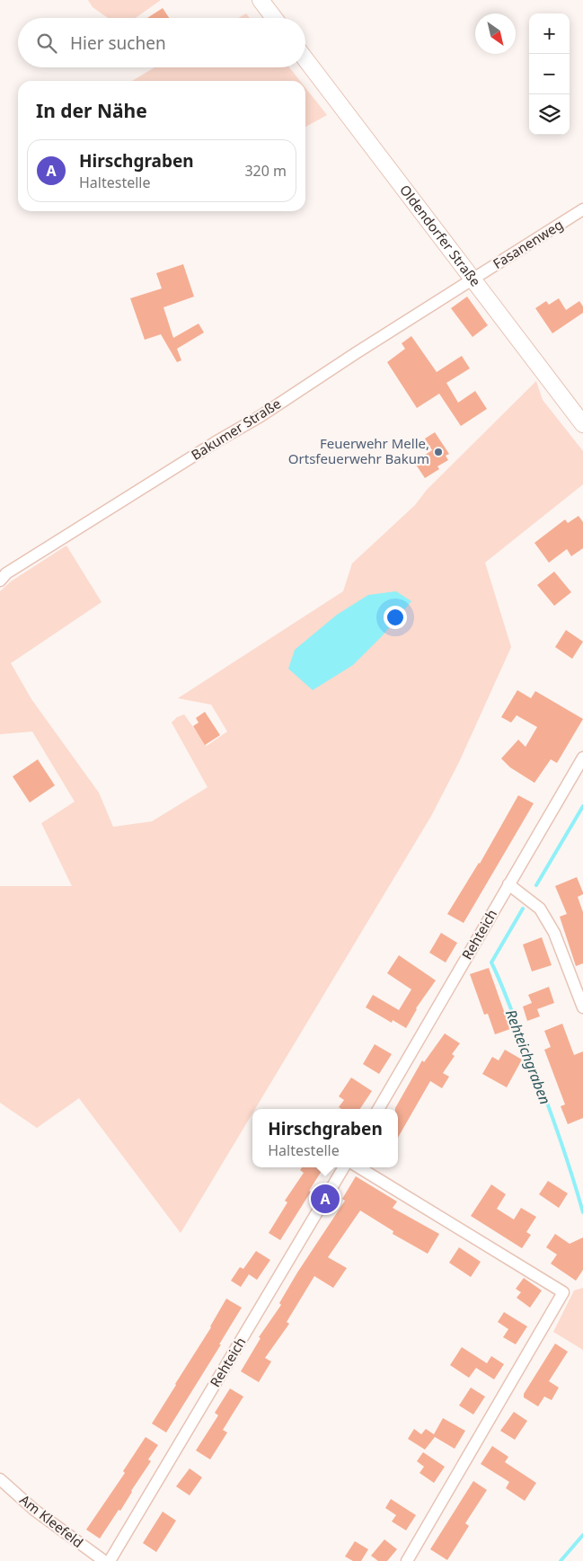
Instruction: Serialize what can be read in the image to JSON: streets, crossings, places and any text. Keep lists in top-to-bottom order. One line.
{"streets":{"main road":["Oldendorfer Straße"],"street":["Fasanenweg","Bakumer Straße","Rehteich","Am Kleefeld"]},"crossings":[["Oldendorfer Straße","Fasanenweg"],["Oldendorfer Straße","Bakumer Straße"],["Fasanenweg","Bakumer Straße"]],"water":["Rehteichgraben"],"places":["Feuerwehr Melle, Ortsfeuerwehr Bakum"],"north":"bottom right","page":{"map_buttons":["+","−"],"search":"Hier suchen","heading":"In der Nähe","list":[{"mark":"A","name":"Hirschgraben","note":"Haltestelle","value":"320 m"}],"popup":["Hirschgraben","Haltestelle"],"pins":"A"}}
